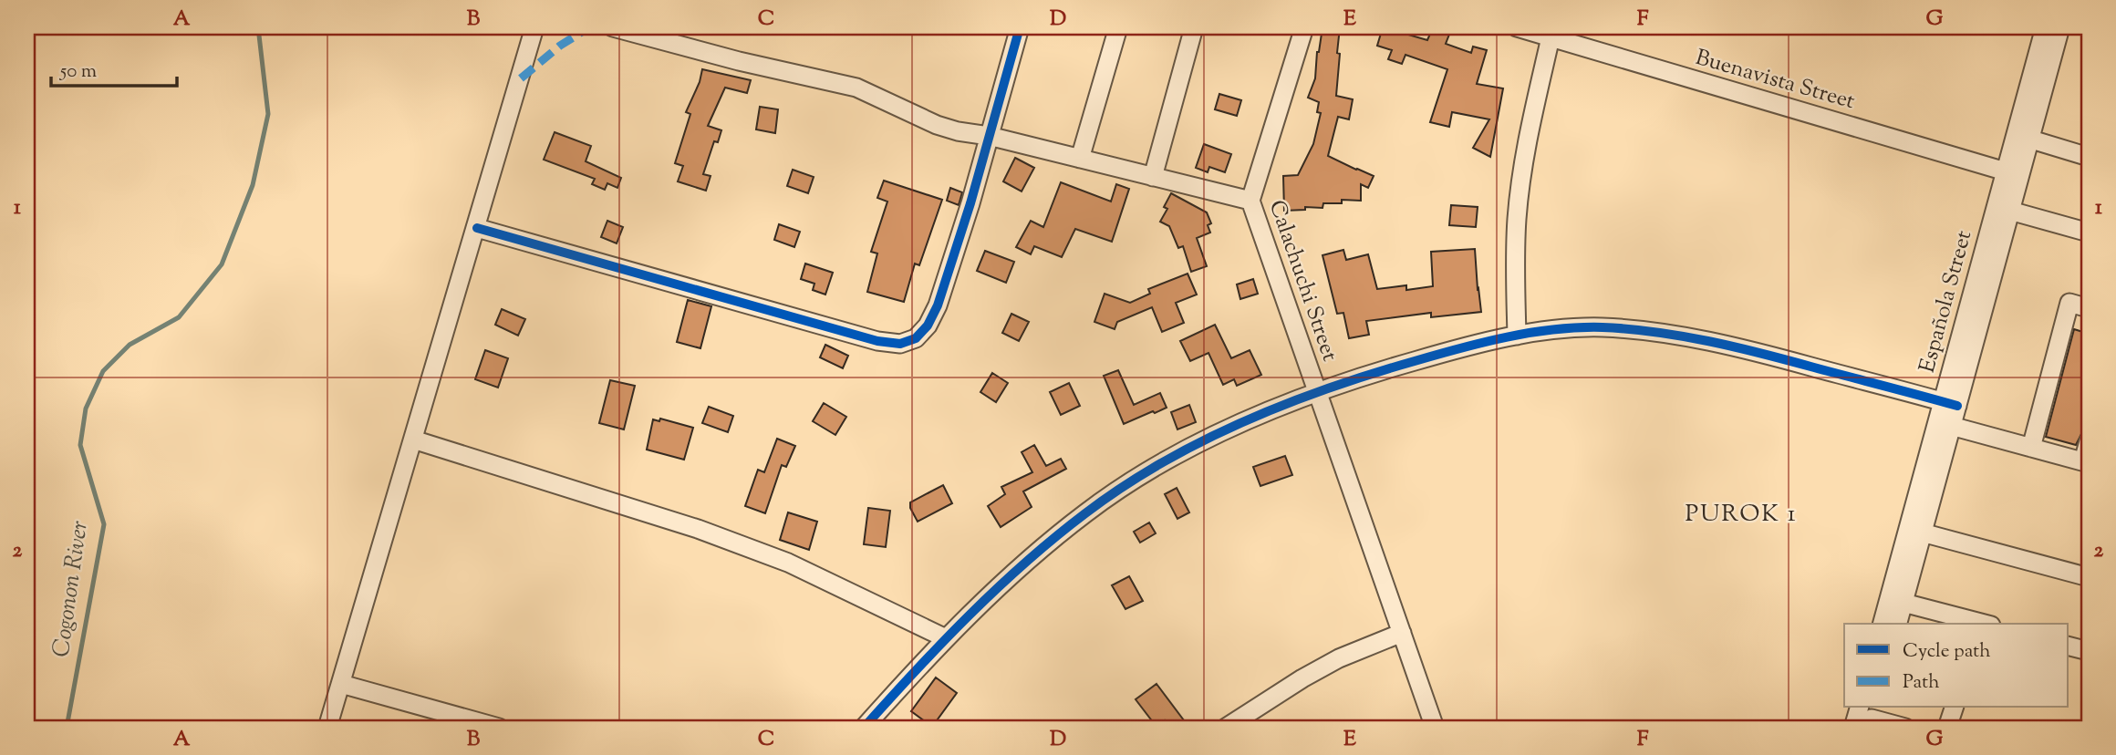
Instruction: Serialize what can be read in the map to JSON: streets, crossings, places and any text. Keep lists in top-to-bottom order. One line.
{"streets":{"street":["Buenavista Street","Calachuchi Street","Española Street"]},"crossings":[["Buenavista Street","Española Street"]],"districts":["PUROK 1"],"water":["Cogonon River"],"legend":["Cycle path","Path"],"scale_bar":"50 m","grid":{"columns":["A","B","C","D","E","F","G"],"rows":["1","2"]}}
